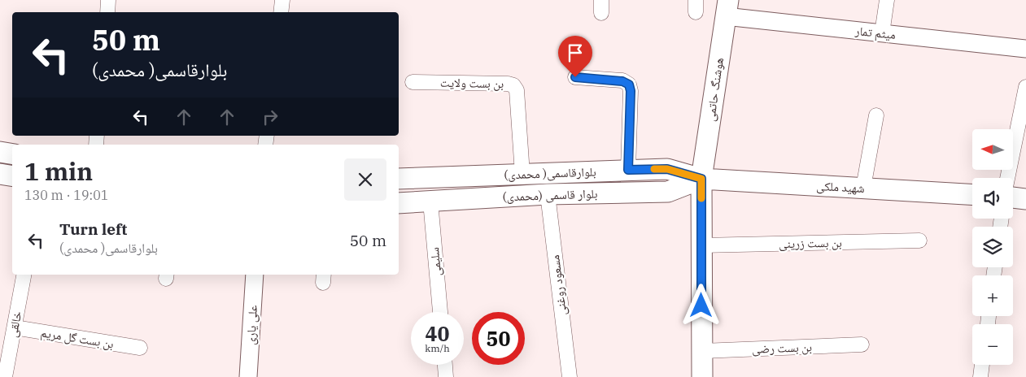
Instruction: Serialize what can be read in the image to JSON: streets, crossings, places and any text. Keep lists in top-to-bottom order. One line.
{"streets":{"main road":["هوشنگ حاتمی","بلوارقاسمی( محمدی)","شهید ملکی","بلوار قاسمی (محمدی)"],"street":["میثم تمار","بن بست ولایت","بن بست زرینی","سلیمی","مسعود روغنی","خالقی","علی یاری","بن بست گل مریم","بن بست رضی"]},"crossings":[["میثم تمار","هوشنگ حاتمی"],["بن بست ولایت","بلوارقاسمی( محمدی)"],["هوشنگ حاتمی","بلوارقاسمی( محمدی)"],["هوشنگ حاتمی","شهید ملکی"],["هوشنگ حاتمی","بلوار قاسمی (محمدی)"],["هوشنگ حاتمی","بن بست زرینی"],["هوشنگ حاتمی","بن بست رضی"],["بلوارقاسمی( محمدی)","شهید ملکی"],["بلوارقاسمی( محمدی)","بلوار قاسمی (محمدی)"],["شهید ملکی","بلوار قاسمی (محمدی)"],["بلوار قاسمی (محمدی)","سلیمی"],["بلوار قاسمی (محمدی)","مسعود روغنی"],["خالقی","بن بست گل مریم"]],"north":"left","page":{"turn":["50 m","بلوارقاسمی( محمدی)"],"map_buttons":["+","−"],"heading":["1 min","130 m · 19:01"],"list":[{"name":"Turn left","note":"بلوارقاسمی( محمدی)","value":"50 m"}],"speed":"40 km/h","limit":"50"}}
